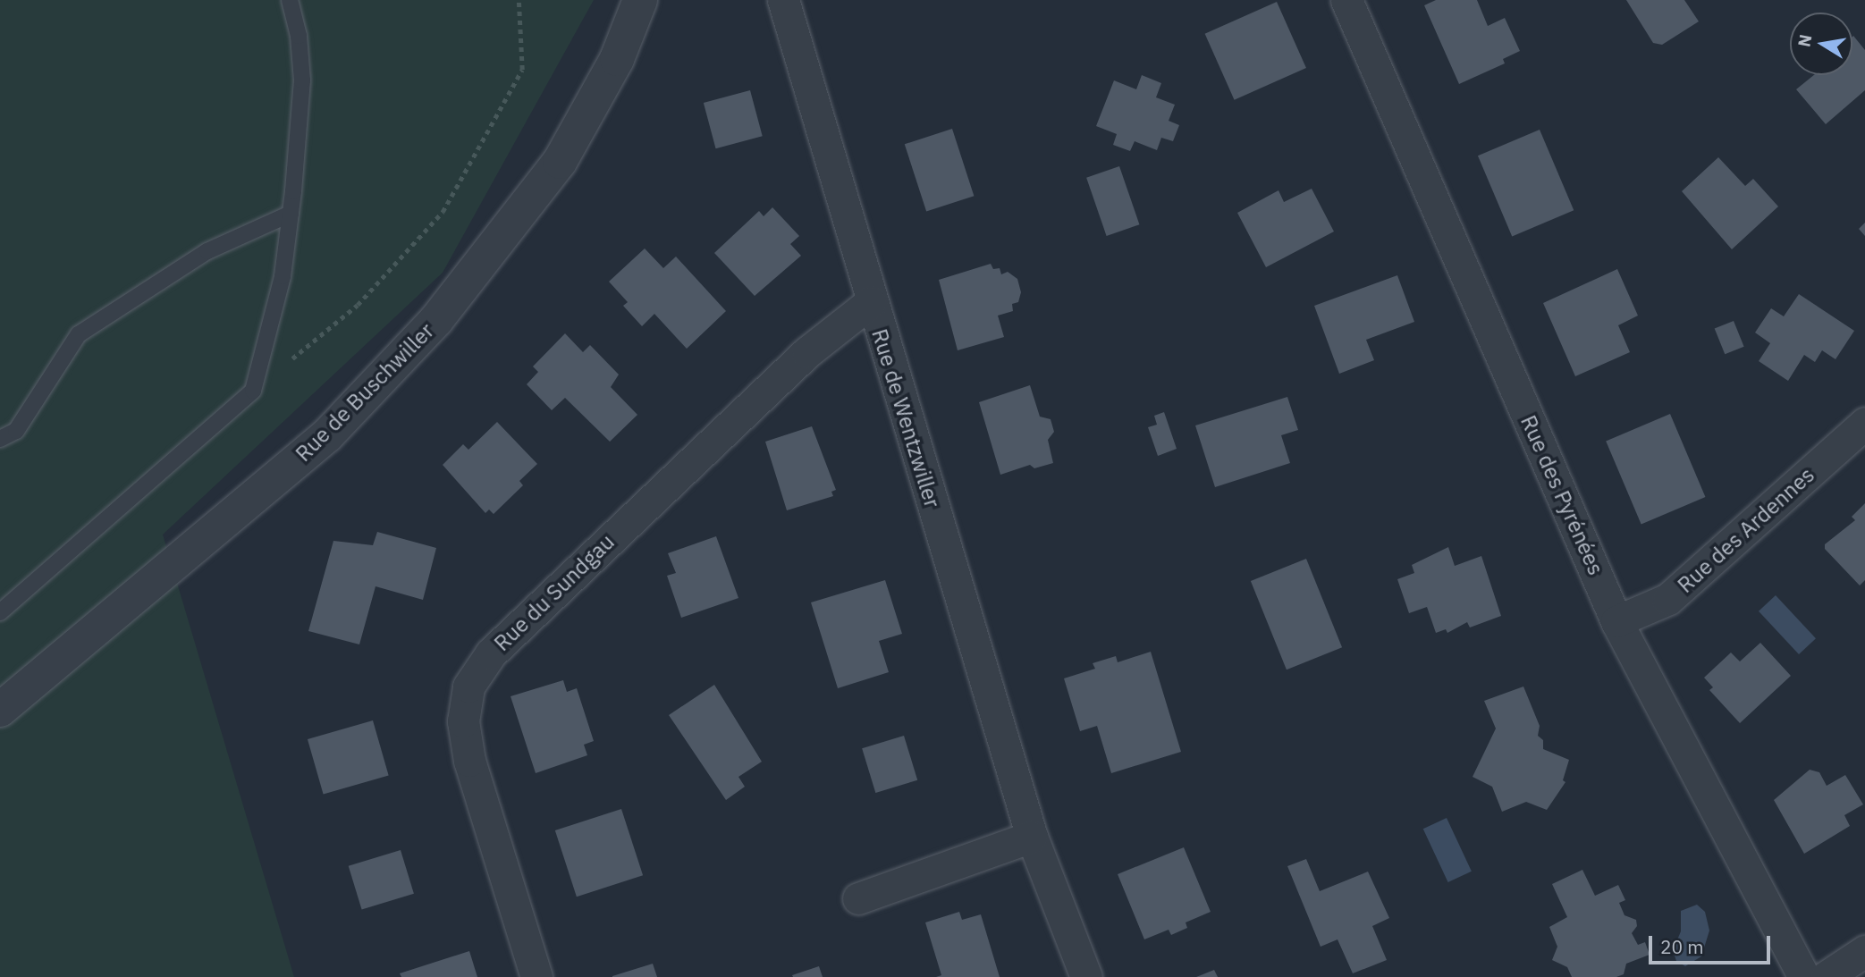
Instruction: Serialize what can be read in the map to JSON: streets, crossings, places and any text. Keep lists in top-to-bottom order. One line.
{"streets":{"street":["Rue de Buschwiller","Rue de Wentzwiller","Rue des Pyrénées","Rue des Ardennes","Rue du Sundgau"]},"crossings":[["Rue de Wentzwiller","Rue du Sundgau"],["Rue des Pyrénées","Rue des Ardennes"]],"scale_bar":"20 m","north":"left"}
